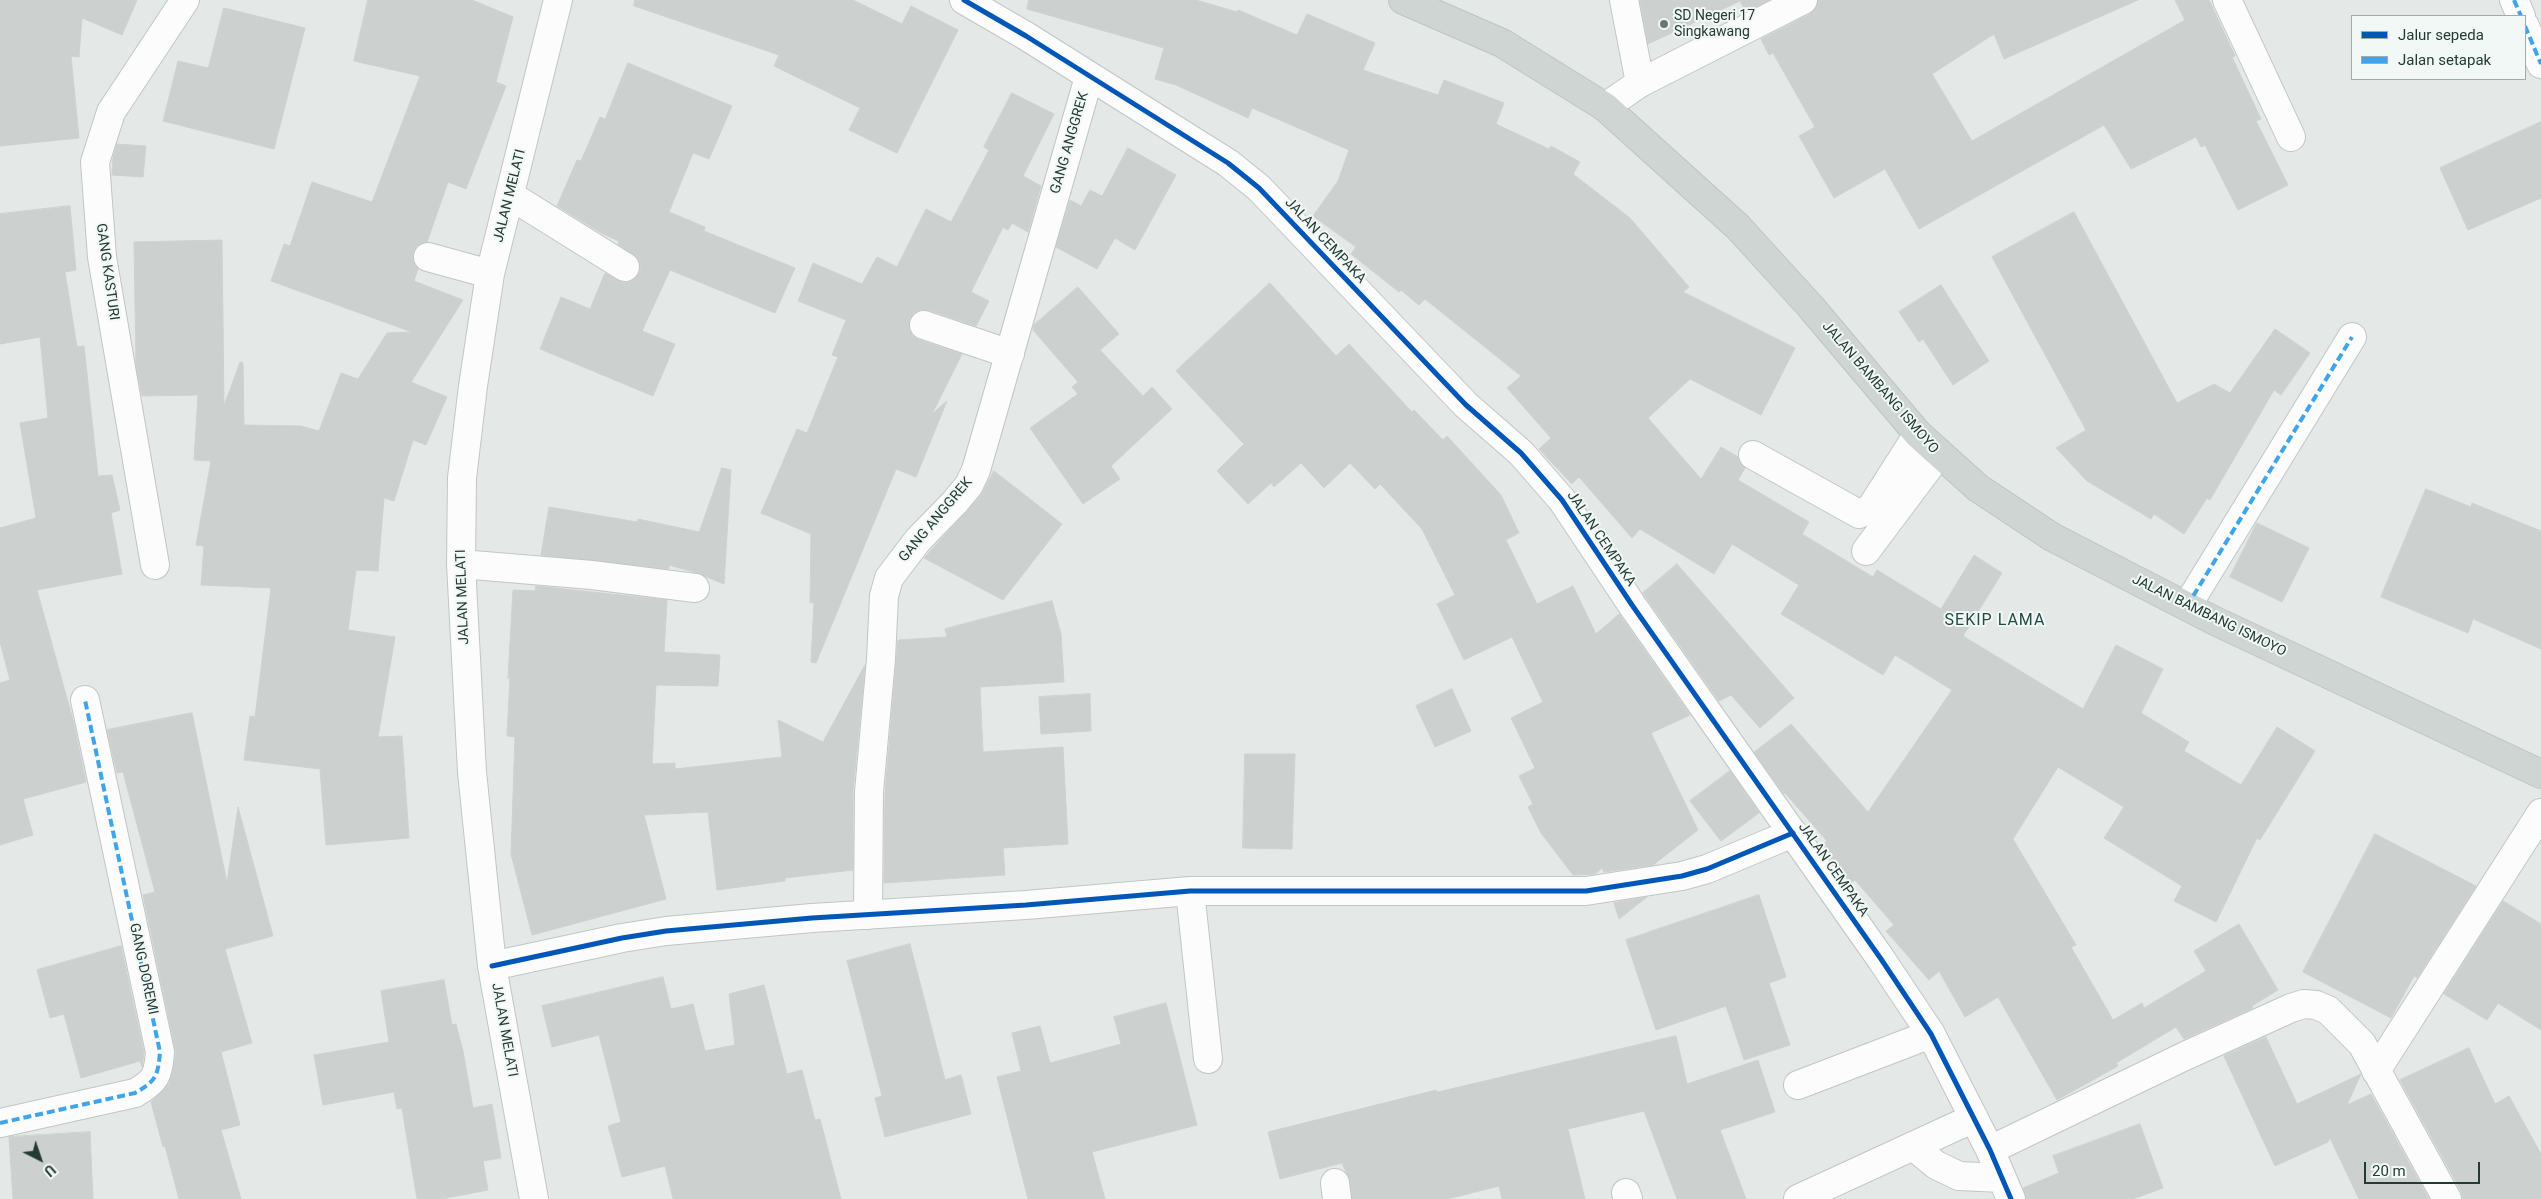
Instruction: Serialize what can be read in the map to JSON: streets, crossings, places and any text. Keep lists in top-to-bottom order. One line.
{"streets":{"main road":["JALAN BAMBANG ISMOYO"],"street":["GANG ANGGREK","JALAN MELATI","JALAN CEMPAKA","GANG KASTURI","GANG DOREMI"]},"crossings":[["GANG ANGGREK","JALAN CEMPAKA"]],"districts":["SEKIP LAMA"],"places":["SD Negeri 17 Singkawang"],"legend":["Jalur sepeda","Jalan setapak"],"scale_bar":"20 m","north":"bottom right"}
